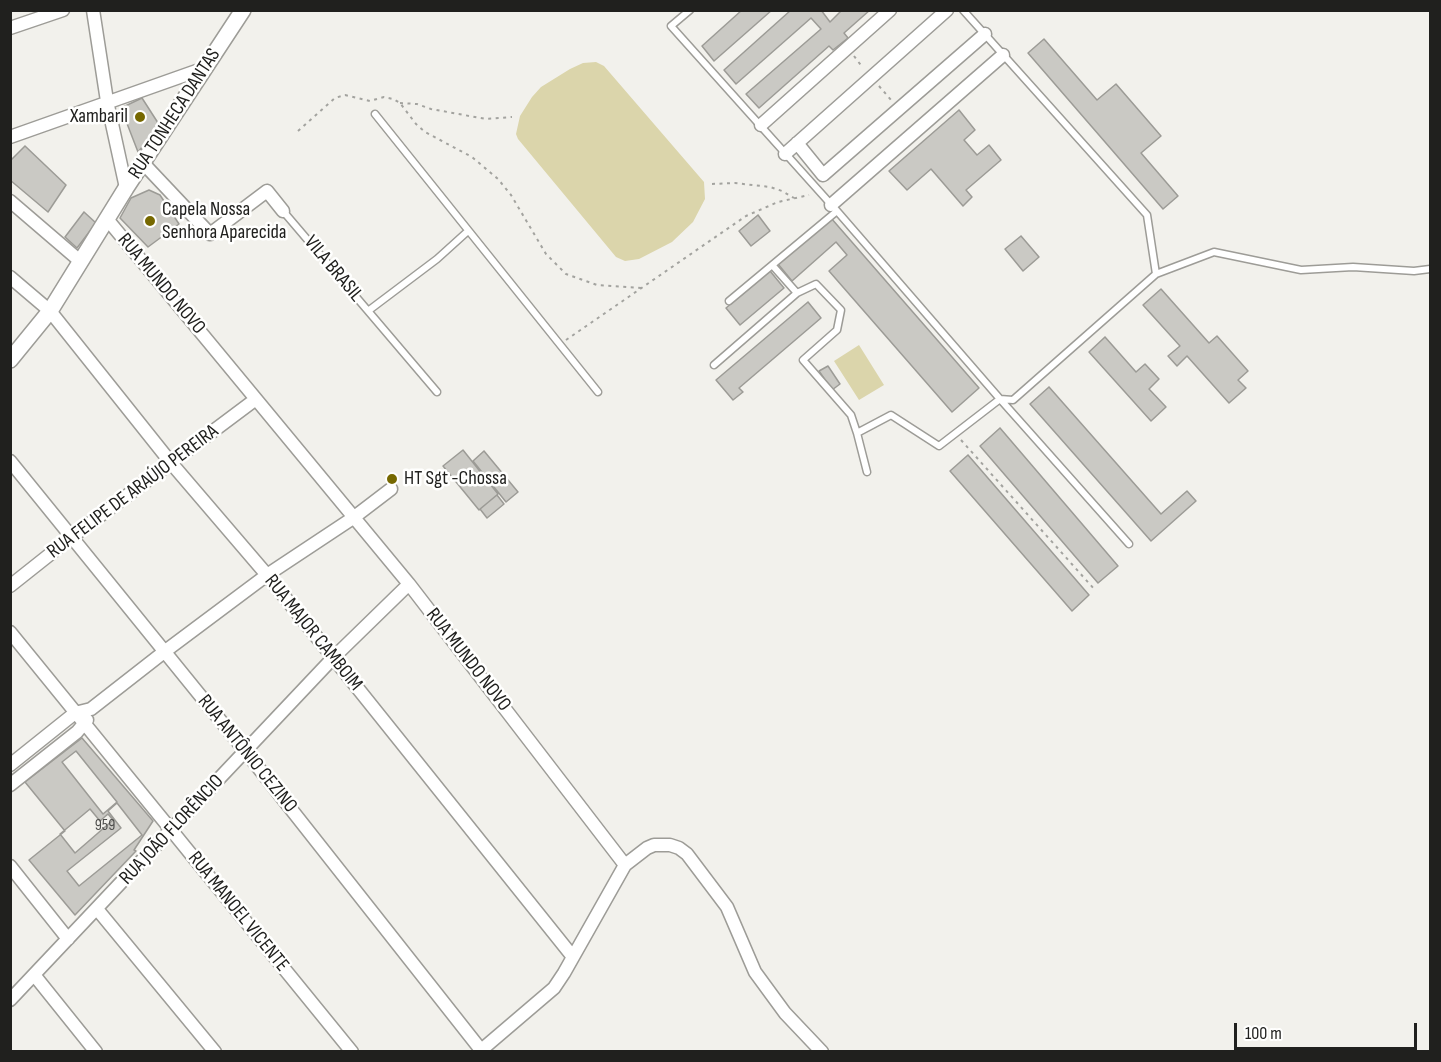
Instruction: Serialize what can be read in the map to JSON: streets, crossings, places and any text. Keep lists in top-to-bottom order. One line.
{"streets":{"street":["RUA TONHECA DANTAS","VILA BRASIL","RUA MUNDO NOVO","RUA FELIPE DE ARAÚJO PEREIRA","RUA MAJOR CAMBOIM","RUA ANTÔNIO CEZINO","RUA JOÃO FLORÊNCIO","RUA MANOEL VICENTE"]},"crossings":[["RUA TONHECA DANTAS","VILA BRASIL"],["RUA TONHECA DANTAS","RUA MUNDO NOVO"],["RUA TONHECA DANTAS","RUA MAJOR CAMBOIM"],["RUA MUNDO NOVO","RUA FELIPE DE ARAÚJO PEREIRA"],["RUA MUNDO NOVO","RUA JOÃO FLORÊNCIO"],["RUA FELIPE DE ARAÚJO PEREIRA","RUA MAJOR CAMBOIM"],["RUA FELIPE DE ARAÚJO PEREIRA","RUA ANTÔNIO CEZINO"],["RUA MAJOR CAMBOIM","RUA JOÃO FLORÊNCIO"],["RUA ANTÔNIO CEZINO","RUA JOÃO FLORÊNCIO"],["RUA JOÃO FLORÊNCIO","RUA MANOEL VICENTE"]],"places":["Xambaril","Capela Nossa Senhora Aparecida","HT Sgt -Chossa"],"house_numbers":["959"],"scale_bar":"100 m"}
